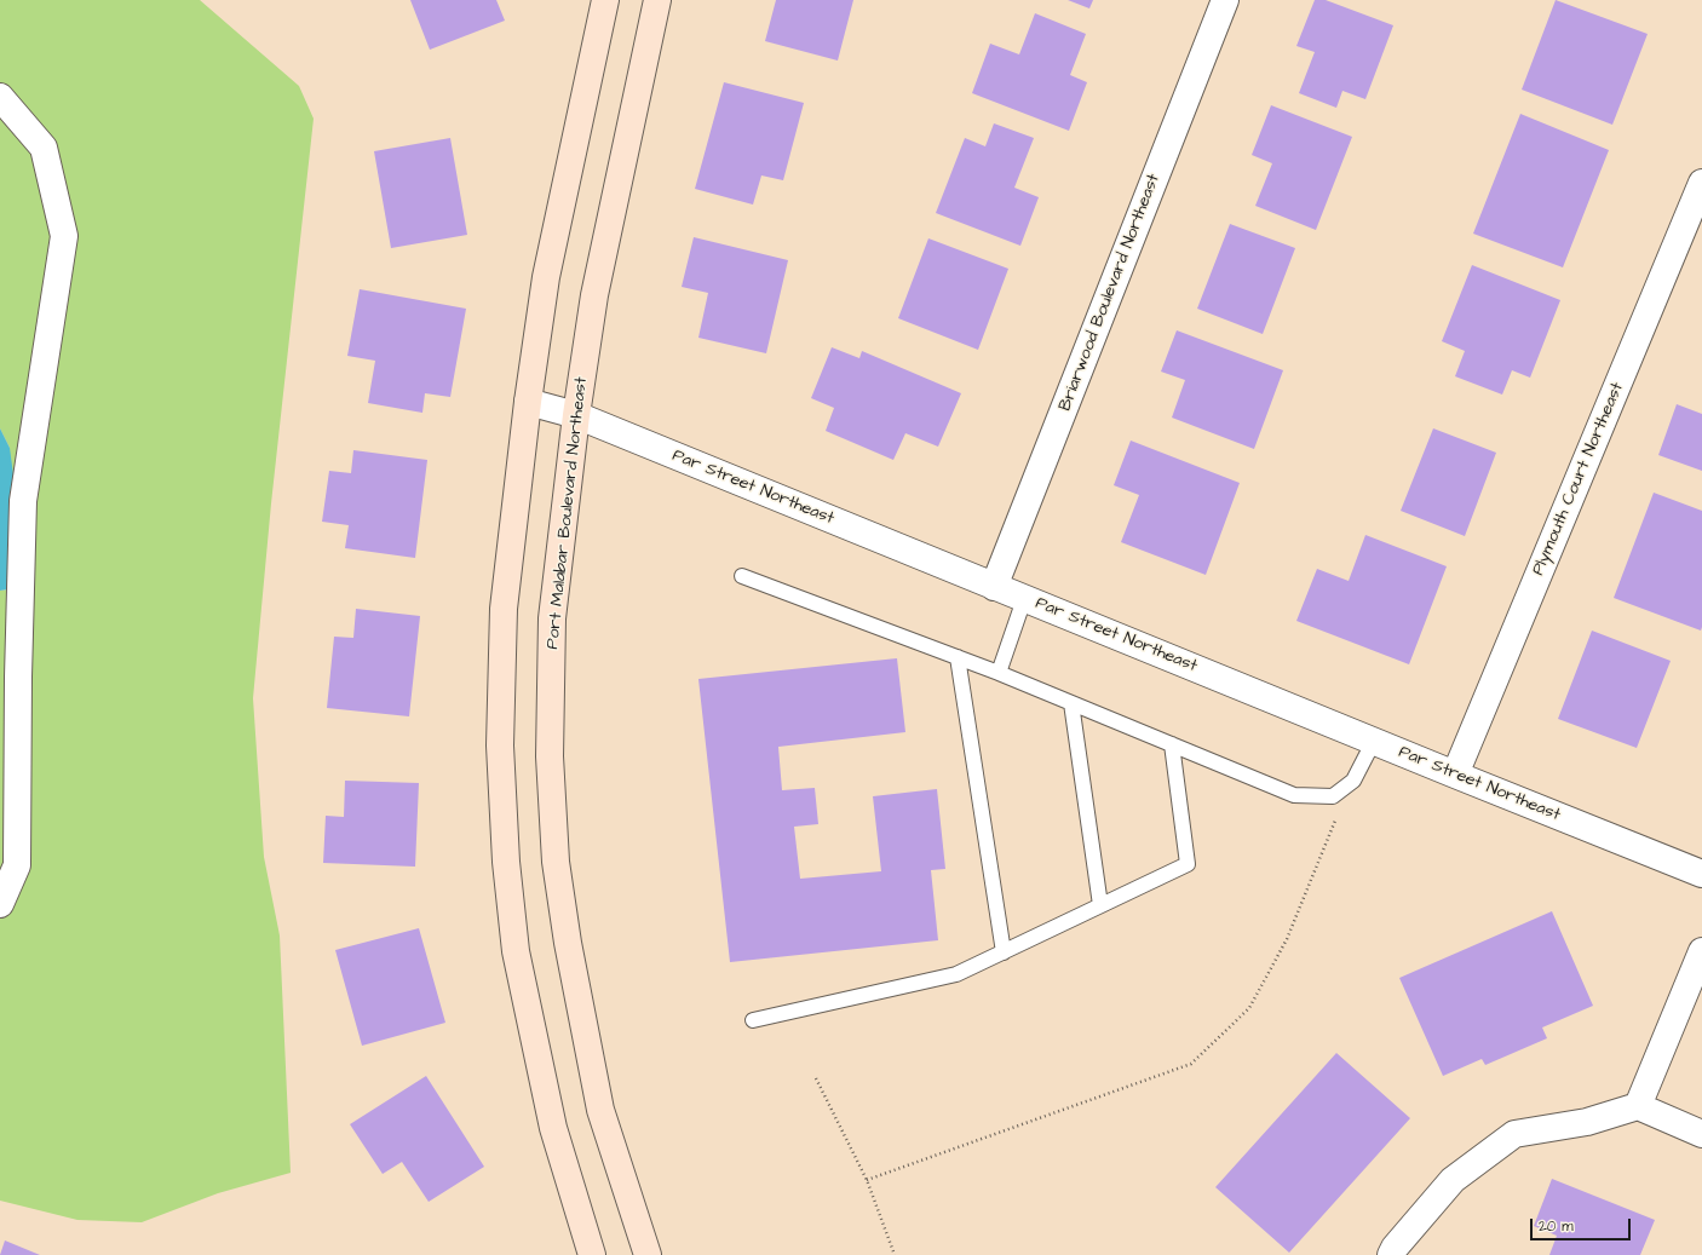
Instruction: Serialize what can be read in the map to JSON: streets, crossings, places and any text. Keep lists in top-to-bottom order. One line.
{"streets":{"street":["Briarwood Boulevard Northeast","Plymouth Court Northeast","Par Street Northeast","Port Malabar Boulevard Northeast"]},"crossings":[["Briarwood Boulevard Northeast","Par Street Northeast"],["Plymouth Court Northeast","Par Street Northeast"],["Par Street Northeast","Port Malabar Boulevard Northeast"]],"scale_bar":"20 m"}
